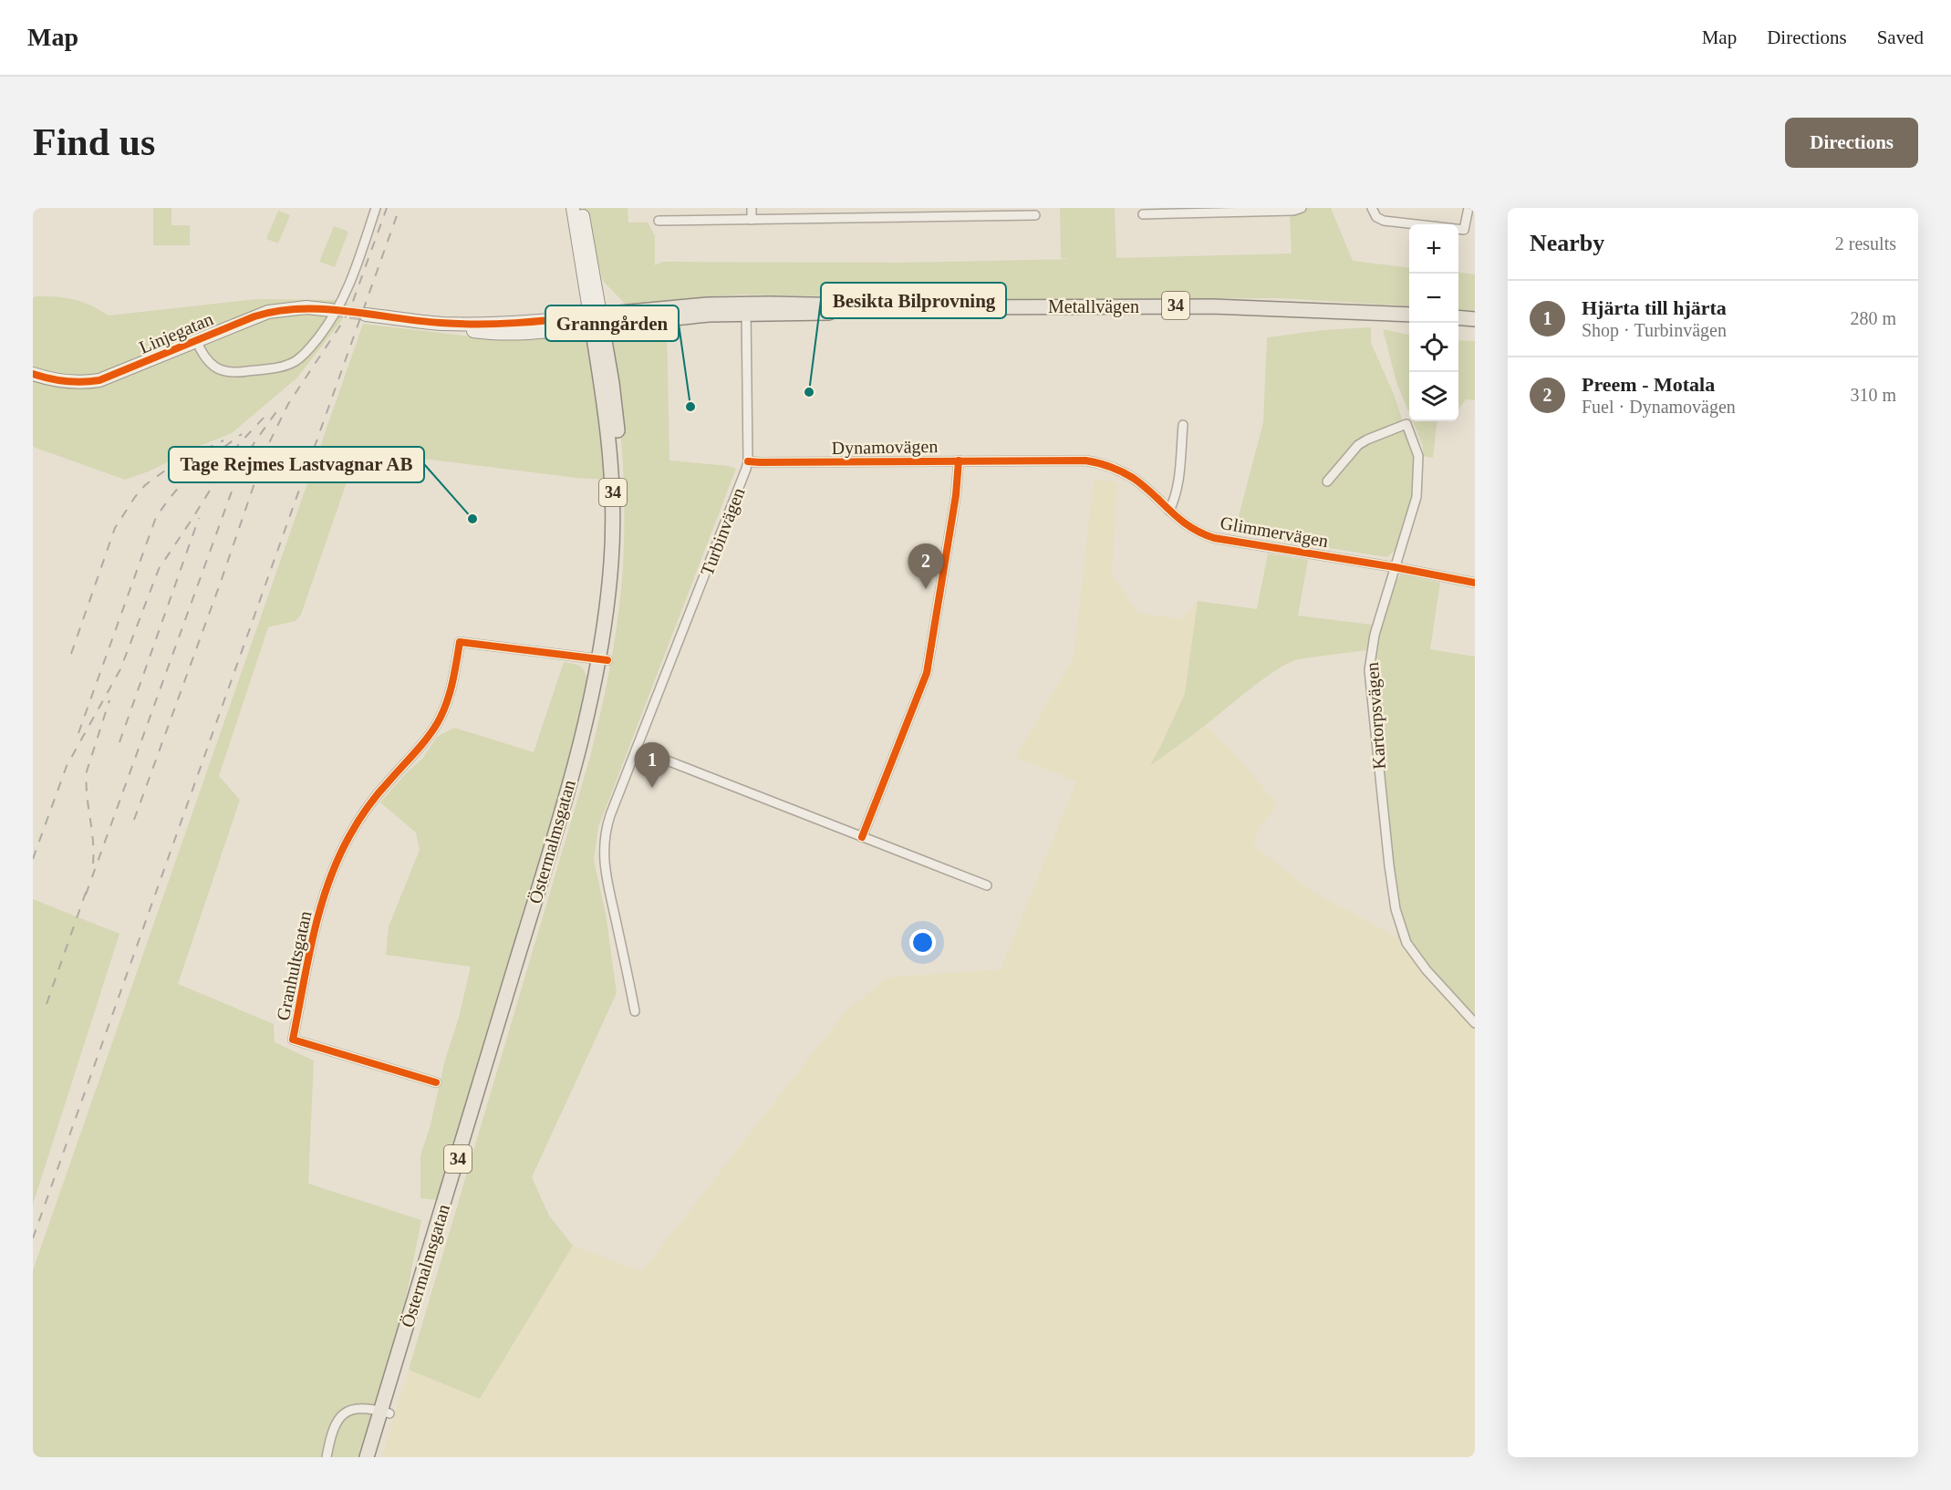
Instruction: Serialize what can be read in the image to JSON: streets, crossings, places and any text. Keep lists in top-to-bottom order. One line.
{"streets":{"main road":["34","Metallvägen","Östermalmsgatan"],"street":["Linjegatan","Dynamovägen","Turbinvägen","Glimmervägen","Kartorpsvägen","Granhultsgatan"]},"crossings":[["Metallvägen","Turbinvägen"],["Metallvägen","Östermalmsgatan"],["Dynamovägen","Turbinvägen"],["Dynamovägen","Glimmervägen"],["Glimmervägen","Kartorpsvägen"],["Östermalmsgatan","Granhultsgatan"]],"places":["Besikta Bilprovning","Granngården","Tage Rejmes Lastvagnar AB"],"page":{"header":"Map","nav":["Map","Directions","Saved"],"buttons":"Directions","title":"Find us","heading":["Nearby","2 results"],"map_buttons":["+","−"],"list":[{"mark":"1","name":"Hjärta till hjärta","note":"Shop · Turbinvägen","value":"280 m"},{"mark":"2","name":"Preem - Motala","note":"Fuel · Dynamovägen","value":"310 m"}],"pins":["2","1"]}}
